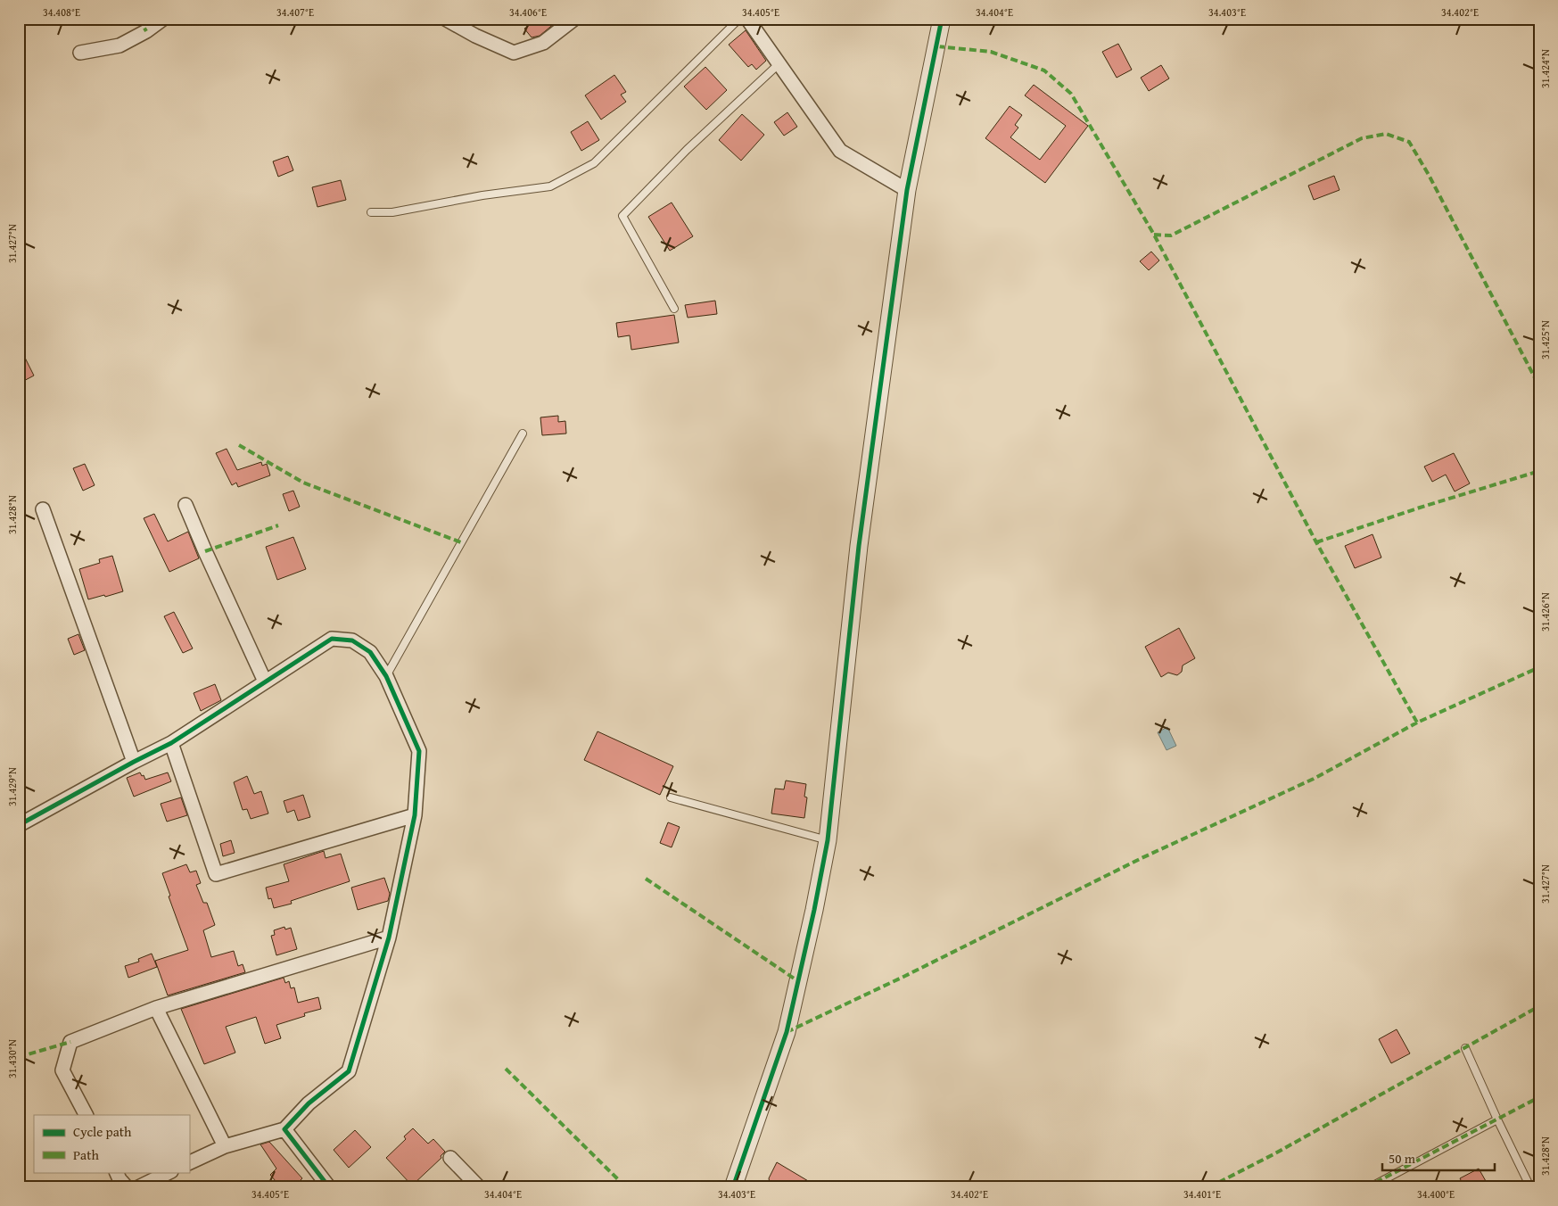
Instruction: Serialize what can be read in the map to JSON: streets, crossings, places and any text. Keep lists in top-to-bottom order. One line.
{"legend":["Cycle path","Path"],"scale_bar":"50 m","coordinates":["34.408°E","34.407°E","34.406°E","34.405°E","34.404°E","34.403°E","34.402°E","31.424°N","31.427°N","31.425°N","31.428°N","31.426°N","31.429°N","31.430°N","34.401°E","34.400°E"]}
